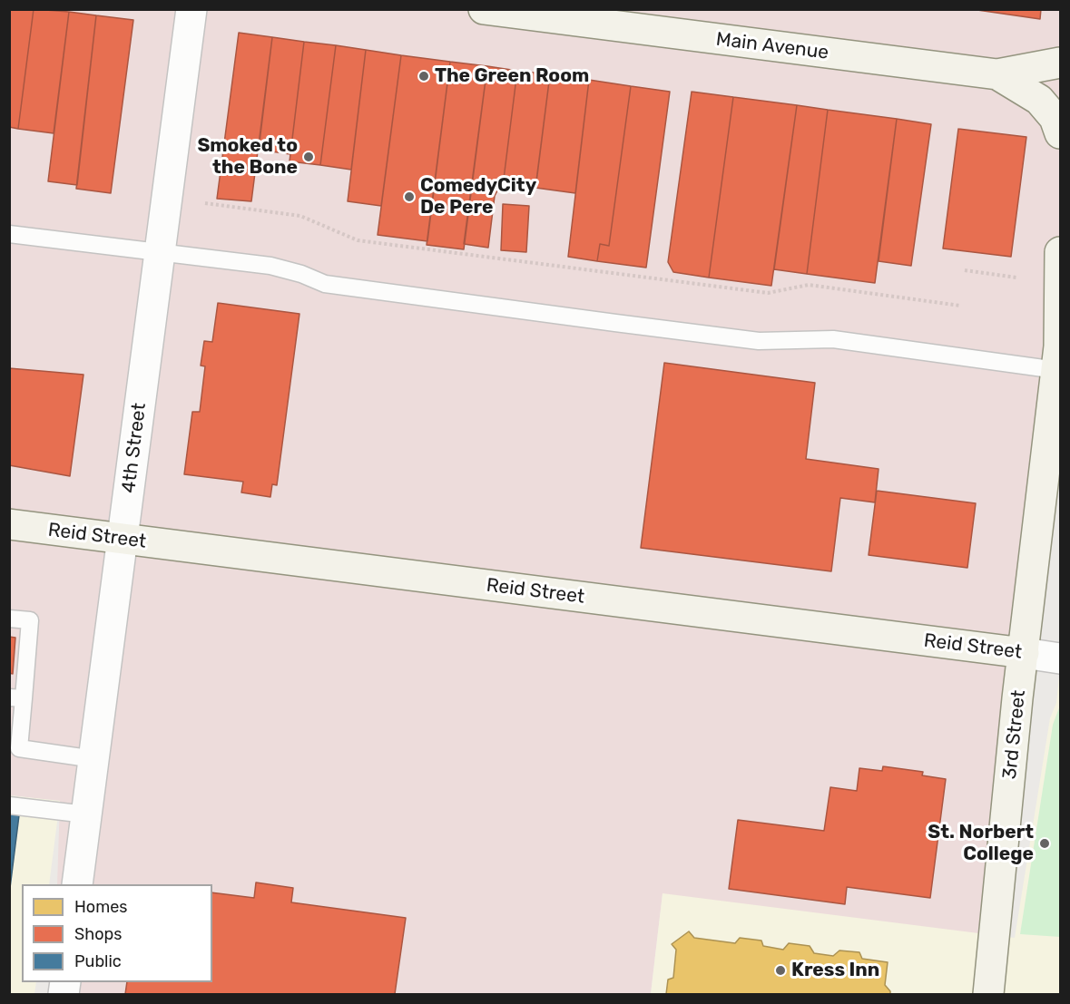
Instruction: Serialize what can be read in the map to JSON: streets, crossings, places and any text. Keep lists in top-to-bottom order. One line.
{"streets":{"main road":["Main Avenue","Reid Street","3rd Street"],"street":["4th Street"]},"crossings":[["4th Street","Reid Street"],["Reid Street","3rd Street"]],"places":["The Green Room","Smoked to the Bone","ComedyCity De Pere","St. Norbert College","Kress Inn"],"legend":["Homes","Shops","Public"]}
